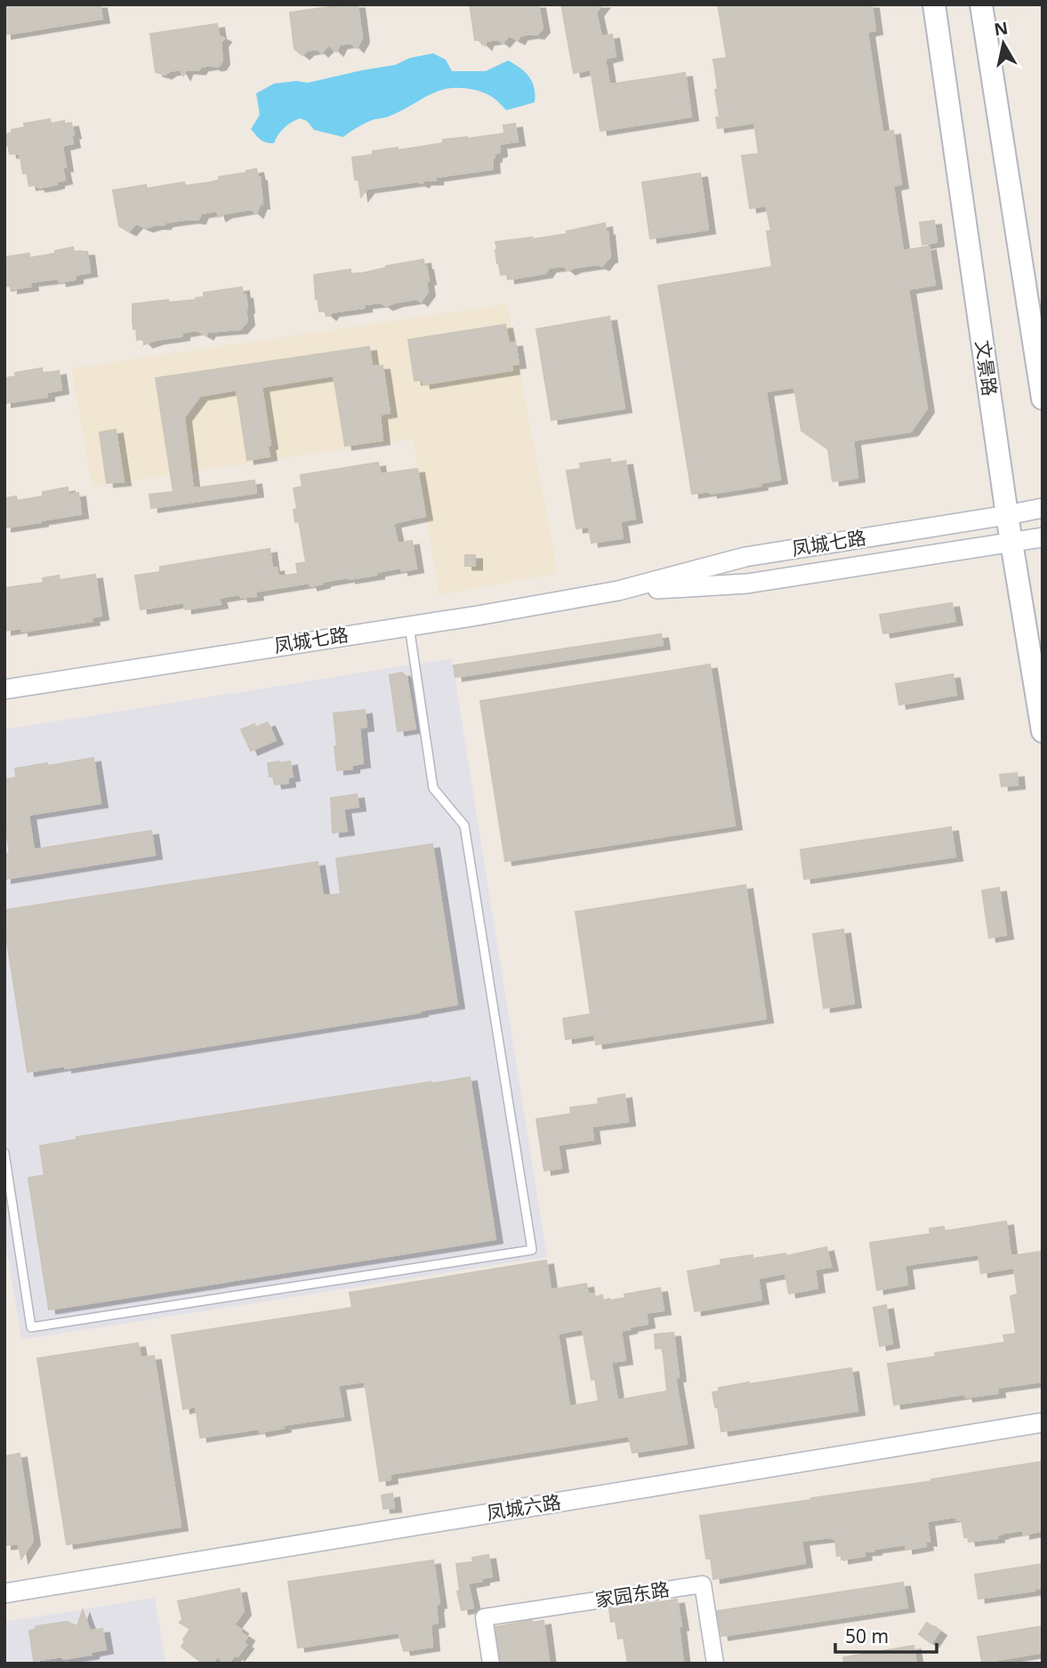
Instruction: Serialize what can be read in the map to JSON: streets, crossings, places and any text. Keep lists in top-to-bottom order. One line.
{"streets":{"main road":["文景路"],"street":["凤城七路","凤城六路","家园东路"]},"crossings":[["文景路","凤城七路"]],"scale_bar":"50 m","north":"top"}
